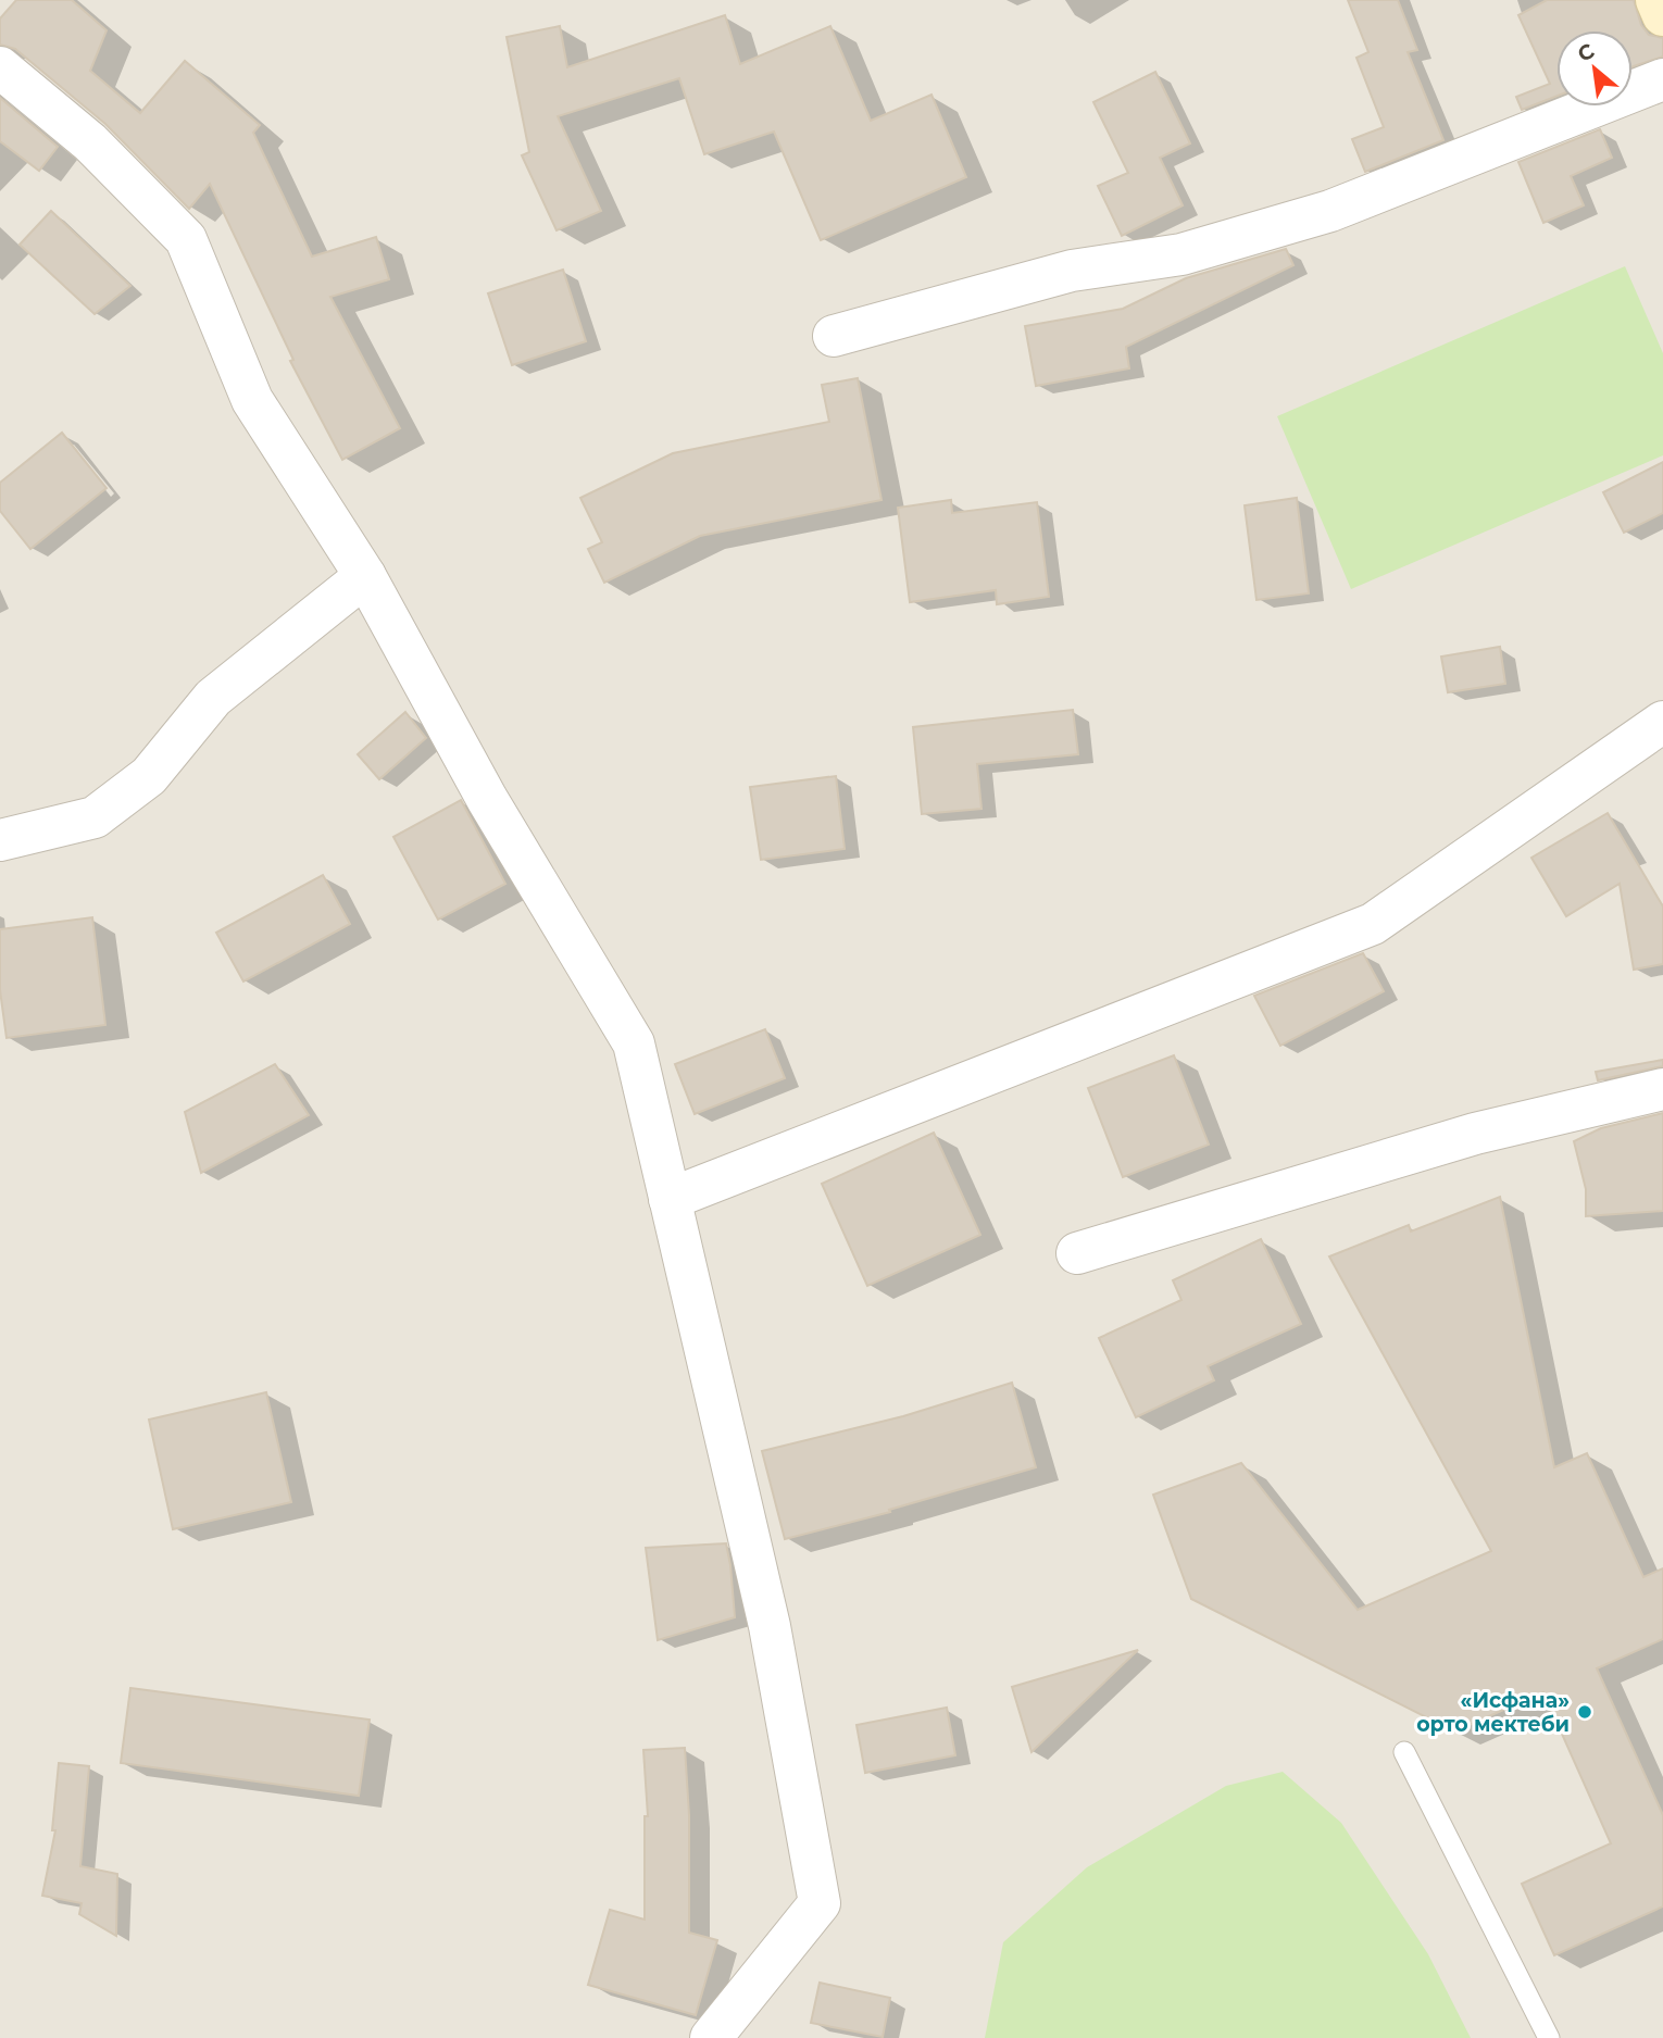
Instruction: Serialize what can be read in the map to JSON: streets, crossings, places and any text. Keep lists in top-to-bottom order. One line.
{"places":["«Исфана» орто мектеби"],"north":"top left"}
